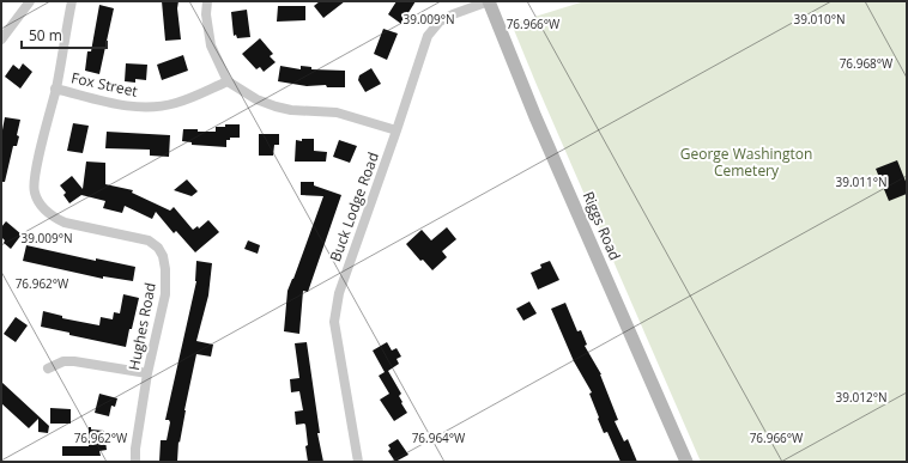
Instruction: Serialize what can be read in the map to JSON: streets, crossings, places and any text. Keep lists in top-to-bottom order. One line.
{"streets":{"main road":["Riggs Road"],"street":["Fox Street","Buck Lodge Road","Hughes Road"]},"crossings":[["Fox Street","Hughes Road"],["Buck Lodge Road","Riggs Road"]],"parks":["George Washington Cemetery"],"scale_bar":"50 m","coordinates":["39.009°N","39.010°N","76.966°W","76.968°W","39.011°N","76.962°W","39.012°N","76.964°W"]}
